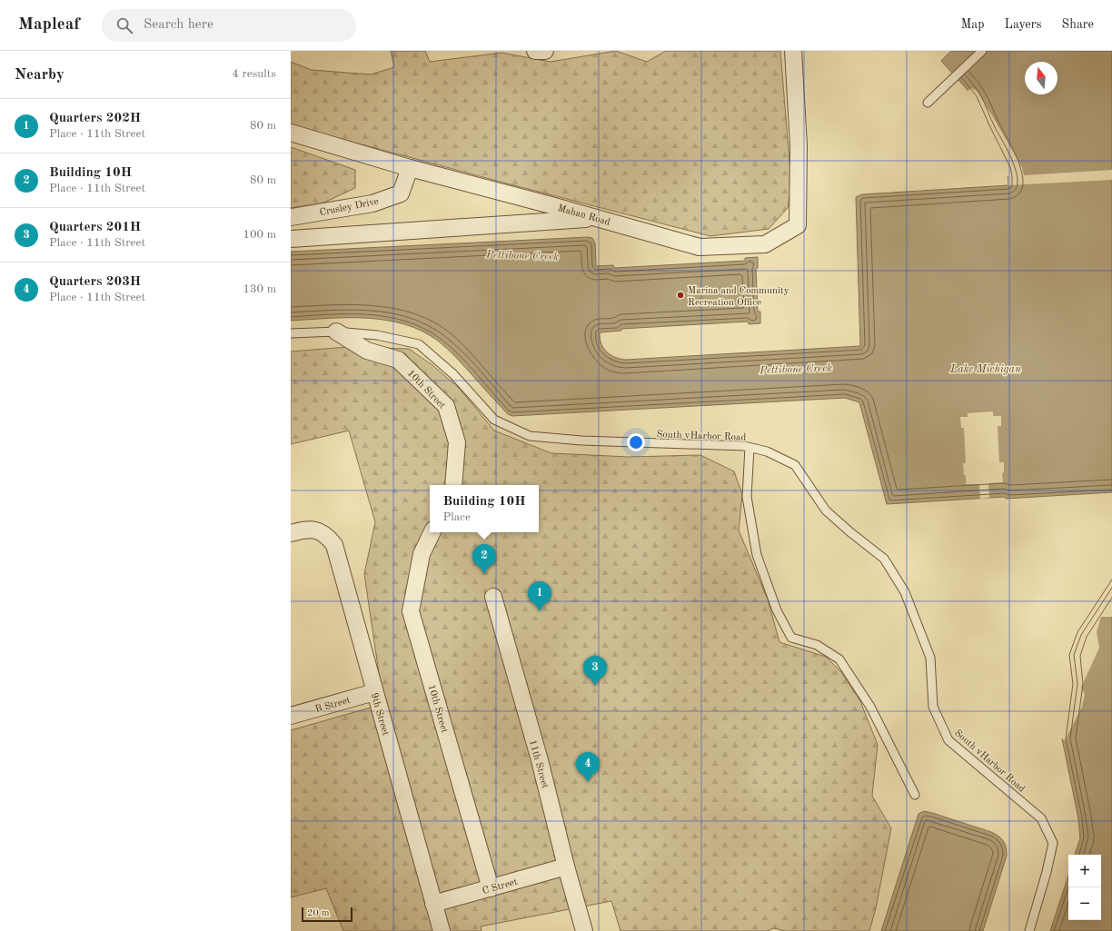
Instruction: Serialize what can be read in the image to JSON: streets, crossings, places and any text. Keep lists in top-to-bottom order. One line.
{"streets":{"street":["Crusley Drive","Mahan Road","10th Street","B Street","9th Street","11th Street","C Street"],"lane":["South vHarbor Road"]},"crossings":[["Crusley Drive","Mahan Road"],["10th Street","South vHarbor Road"],["10th Street","C Street"],["B Street","9th Street"],["9th Street","C Street"],["11th Street","C Street"]],"water":["Pettibone Creek","Lake Michigan"],"places":["Marina and Community Recreation Office"],"scale_bar":"20 m","north":"top","page":{"header":"Mapleaf","search":"Search here","nav":["Map","Layers","Share"],"heading":["Nearby","4 results"],"list":[{"mark":"1","name":"Quarters 202H","note":"Place · 11th Street","value":"80 m"},{"mark":"2","name":"Building 10H","note":"Place · 11th Street","value":"80 m"},{"mark":"3","name":"Quarters 201H","note":"Place · 11th Street","value":"100 m"},{"mark":"4","name":"Quarters 203H","note":"Place · 11th Street","value":"130 m"}],"popup":["Building 10H","Place"],"pins":["2","1","3","4"],"map_buttons":["+","−"],"scale":"20 m"}}
